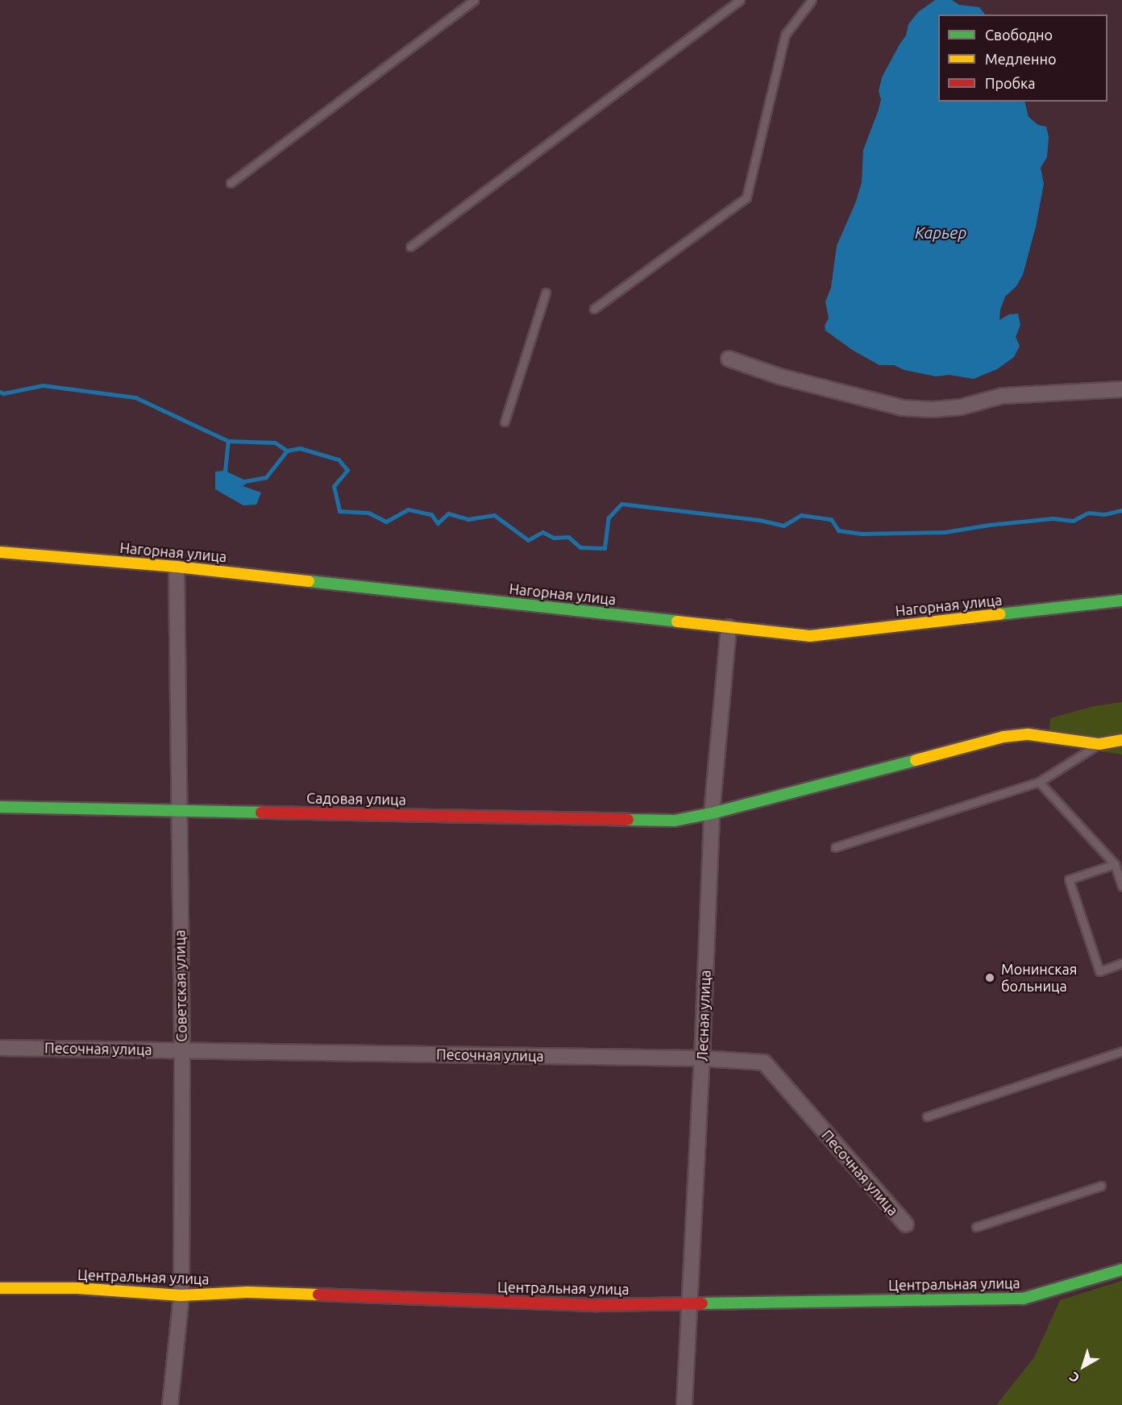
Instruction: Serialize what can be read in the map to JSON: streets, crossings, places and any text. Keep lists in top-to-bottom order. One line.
{"streets":{"street":["Нагорная улица","Садовая улица","Советская улица","Лесная улица","Песочная улица","Центральная улица"]},"crossings":[["Нагорная улица","Советская улица"],["Нагорная улица","Лесная улица"],["Садовая улица","Советская улица"],["Садовая улица","Лесная улица"],["Советская улица","Песочная улица"],["Советская улица","Центральная улица"],["Лесная улица","Песочная улица"],["Лесная улица","Центральная улица"]],"water":["Карьер"],"places":["Монинская больница"],"legend":["Свободно","Медленно","Пробка"],"north":"bottom left"}
